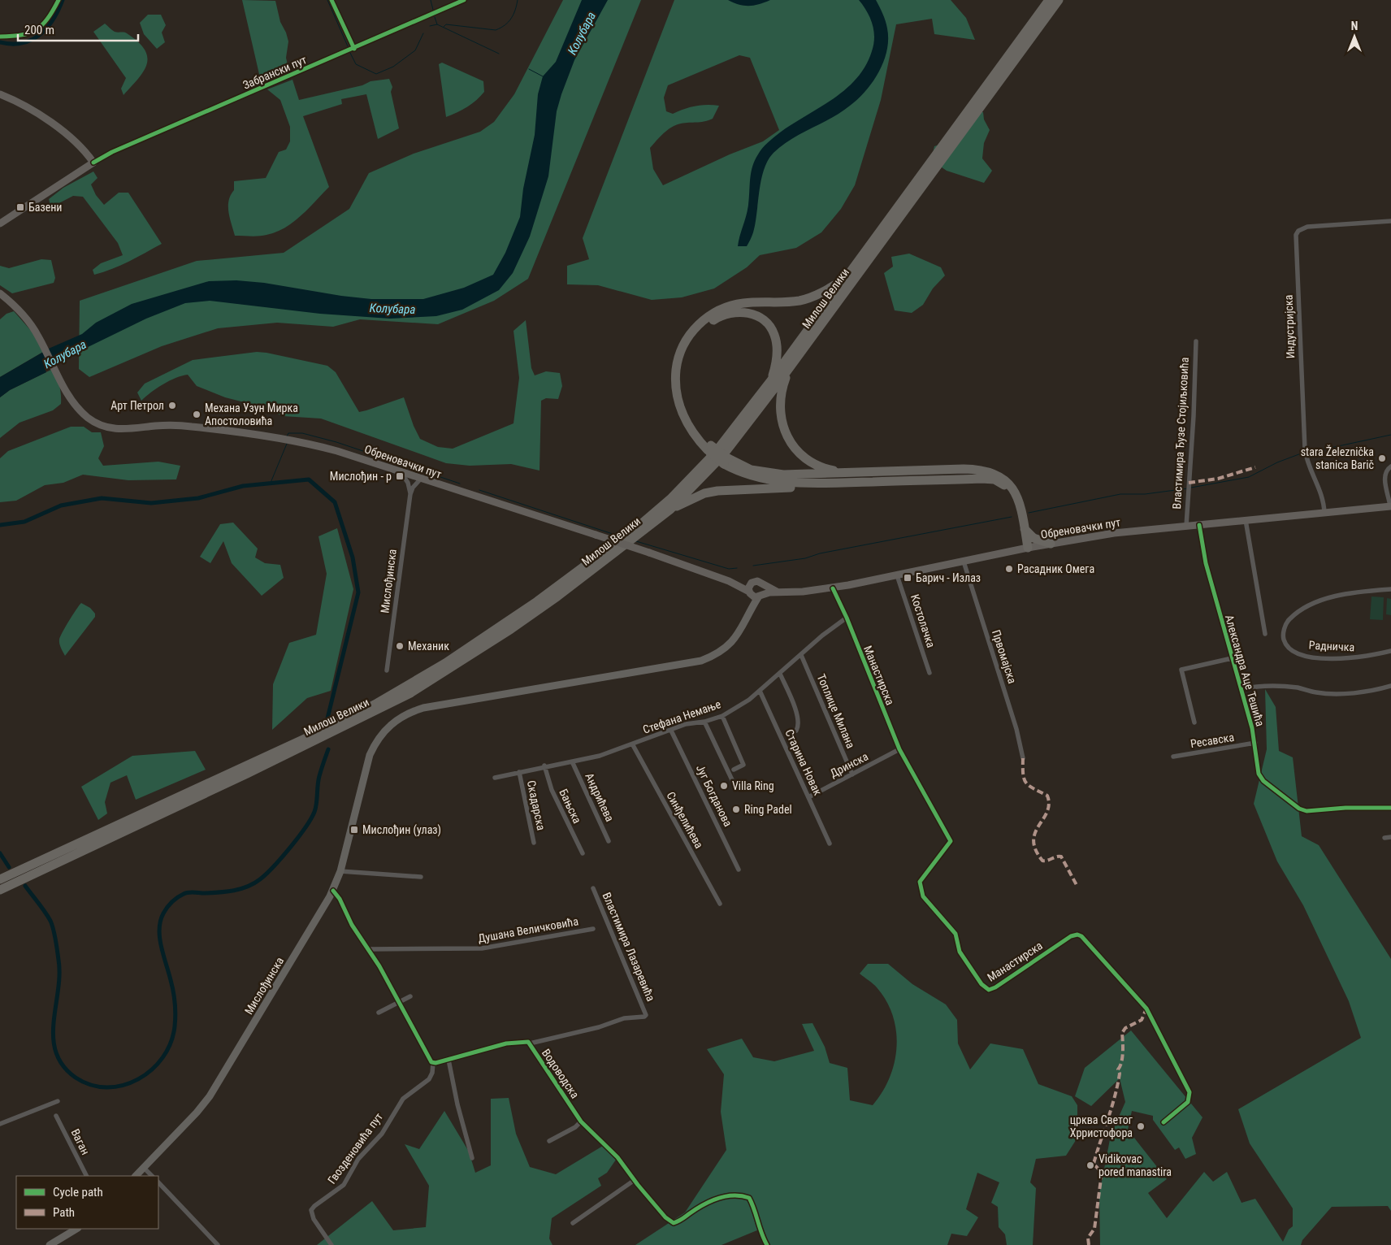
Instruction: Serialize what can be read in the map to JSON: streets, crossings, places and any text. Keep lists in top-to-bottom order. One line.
{"streets":{"highway":["Милош Велики"],"main road":["Обреновачки пут","Мислођинска"],"street":["Забрански пут","Индустријска","Властимира Ђузе Стојиљковића","Костолачка","Радничка","Првомајска","Александра Аце Тешића","Манастирска","Топлице Милана","Стефана Немање","Ресавска","Старина Новак","Дринска","Југ Богданова","Андрићева","Скадарска","Бањска","Синђелићева","Душана Величковића","Властимира Лазаревића","Водоводска","Ваган","Гвозденовића пут"]},"crossings":[["Индустријска","Обреновачки пут"],["Властимира Ђузе Стојиљковића","Обреновачки пут"],["Обреновачки пут","Мислођинска"],["Обреновачки пут","Костолачка"],["Обреновачки пут","Првомајска"],["Обреновачки пут","Александра Аце Тешића"],["Обреновачки пут","Манастирска"],["Александра Аце Тешића","Ресавска"],["Манастирска","Стефана Немање"],["Манастирска","Дринска"],["Топлице Милана","Стефана Немање"],["Топлице Милана","Дринска"],["Стефана Немање","Старина Новак"],["Стефана Немање","Југ Богданова"],["Стефана Немање","Андрићева"],["Стефана Немање","Скадарска"],["Стефана Немање","Бањска"],["Стефана Немање","Синђелићева"],["Старина Новак","Дринска"],["Властимира Лазаревића","Водоводска"],["Водоводска","Гвозденовића пут"]],"water":["Колубара"],"places":{"transit":["Базени","Мислођин - р","Барич - Излаз","Мислођин (улаз)"],"other":["Арт Петрол","Механа Узун Мирка Апостоловића","stara Železnička stanica Barič","Расадник Омега","Механик","Villa Ring","Ring Padel","црква Светог Хрристофора","Vidikovac pored manastira"]},"legend":["Cycle path","Path"],"scale_bar":"200 m","north":"top"}
